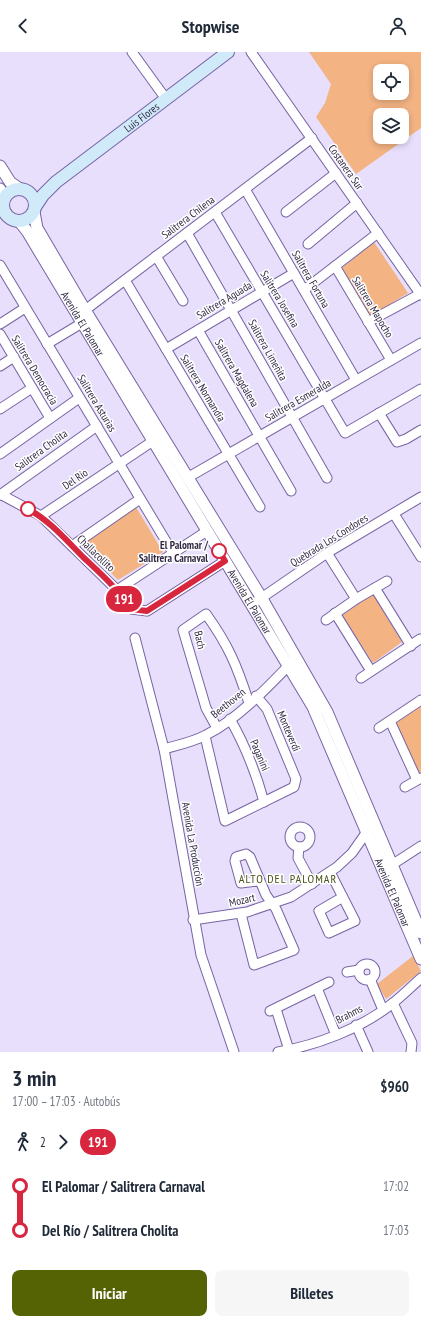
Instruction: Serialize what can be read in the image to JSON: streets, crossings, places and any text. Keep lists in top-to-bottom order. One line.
{"streets":{"main road":["Luis Flores"],"street":["Costanera Sur","Salitrera Chilena","Salitrera Fortuna","Salitrera Josefina","Salitrera Aguada","Salitrera Mapocho","Avenida El Palomar","Salitrera Limeñita","Salitrera Democracia","Salitrera Magdalena","Salitrera Normandia","Salitrera Esmeralda","Salitrera Asturias","Salitrera Cholita","Del Río","Quebrada Los Condores","Challacollito","Bach","Beethoven","Monteverdi","Paganini","Avenida La Producción","Mozart","Brahms"]},"crossings":[["Luis Flores","Avenida El Palomar"],["Costanera Sur","Salitrera Chilena"],["Salitrera Chilena","Salitrera Fortuna"],["Salitrera Chilena","Salitrera Josefina"],["Salitrera Chilena","Avenida El Palomar"],["Salitrera Chilena","Salitrera Limeñita"],["Salitrera Chilena","Salitrera Normandia"],["Salitrera Chilena","Salitrera Asturias"],["Salitrera Fortuna","Salitrera Aguada"],["Salitrera Fortuna","Salitrera Esmeralda"],["Salitrera Josefina","Salitrera Aguada"],["Salitrera Josefina","Salitrera Esmeralda"],["Salitrera Aguada","Salitrera Limeñita"],["Salitrera Aguada","Salitrera Magdalena"],["Salitrera Aguada","Salitrera Normandia"],["Salitrera Mapocho","Salitrera Esmeralda"],["Avenida El Palomar","Salitrera Esmeralda"],["Avenida El Palomar","Del Río"],["Avenida El Palomar","Quebrada Los Condores"],["Avenida El Palomar","Challacollito"],["Avenida El Palomar","Beethoven"],["Avenida El Palomar","Mozart"],["Salitrera Limeñita","Salitrera Esmeralda"],["Salitrera Magdalena","Salitrera Esmeralda"],["Salitrera Normandia","Salitrera Esmeralda"],["Salitrera Asturias","Salitrera Cholita"],["Salitrera Asturias","Del Río"],["Del Río","Challacollito"],["Bach","Beethoven"],["Beethoven","Monteverdi"],["Beethoven","Paganini"],["Beethoven","Avenida La Producción"],["Monteverdi","Paganini"],["Avenida La Producción","Mozart"]],"districts":["ALTO DEL PALOMAR"],"places":["El Palomar / Salitrera Carnaval"],"lines":["bus line 191"],"page":{"header":"Stopwise","on_map":"191","heading":["3 min","17:00 – 17:03 · Autobús","$960"],"legs":["2","191"],"list":[{"name":"El Palomar / Salitrera Carnaval","value":"17:02"},{"name":"Del Río / Salitrera Cholita","value":"17:03"}],"buttons":["Iniciar","Billetes"]}}
